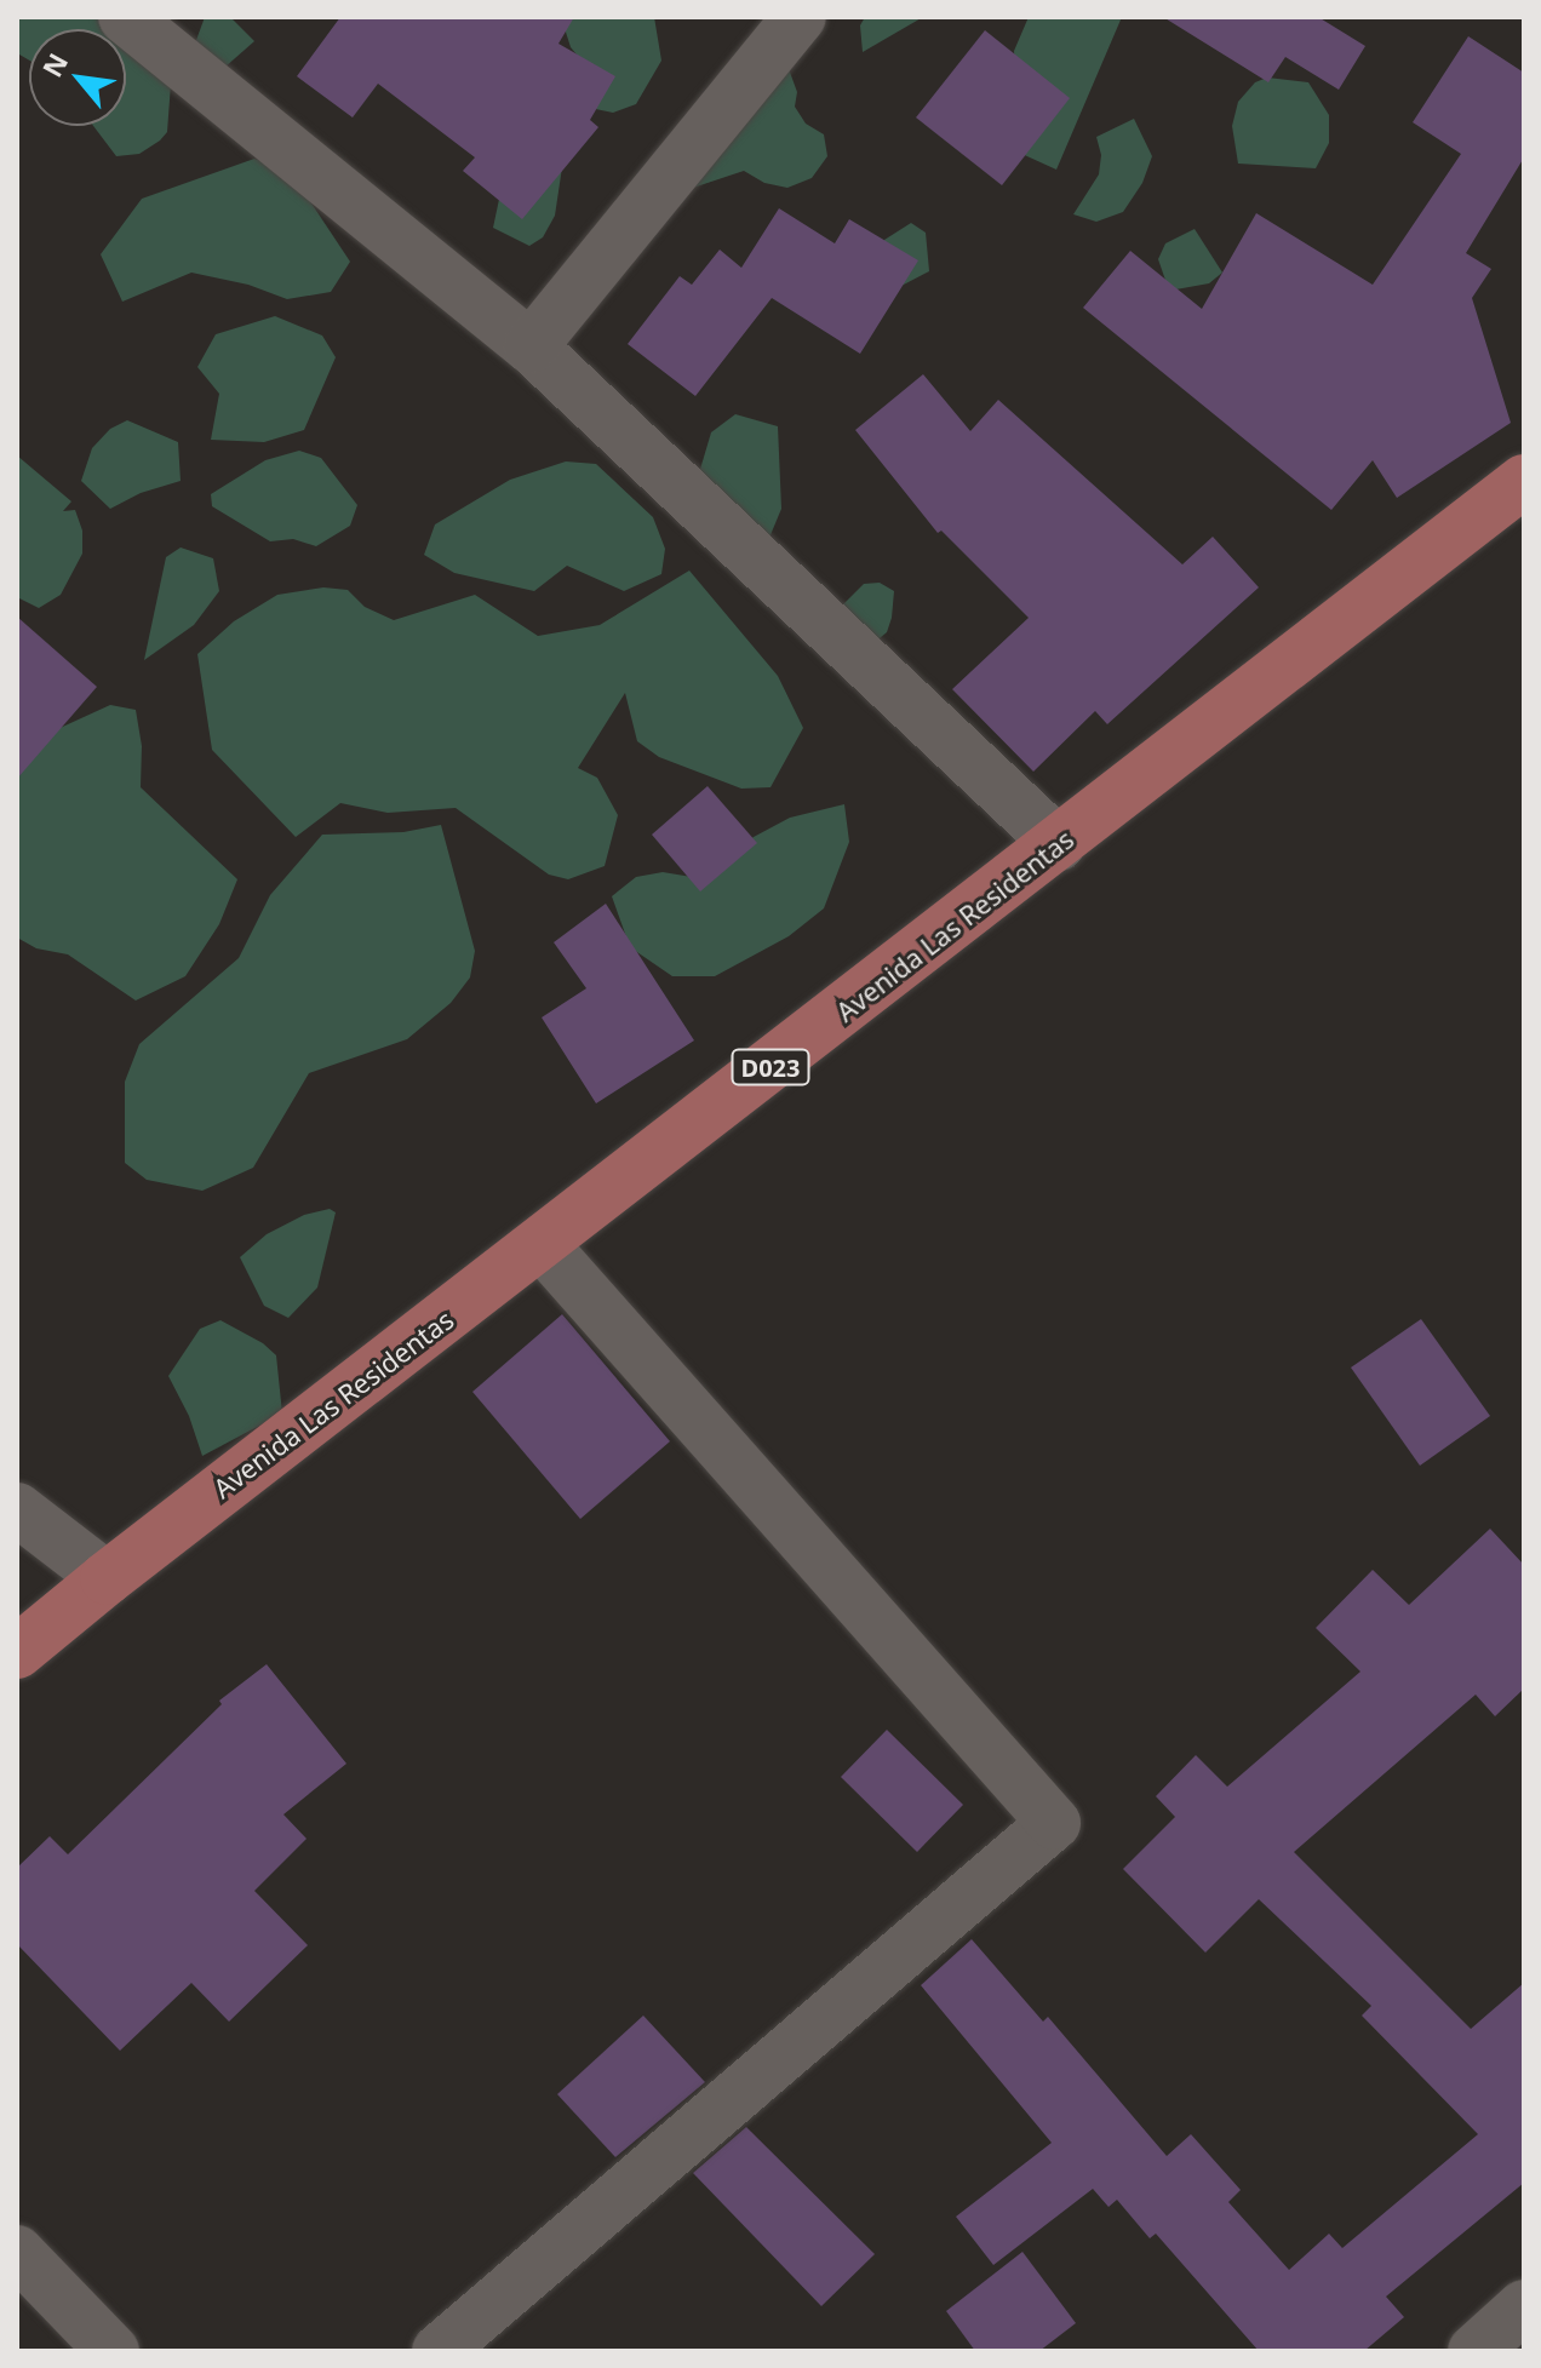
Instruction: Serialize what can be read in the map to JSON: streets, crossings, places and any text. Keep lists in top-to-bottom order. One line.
{"streets":{"main road":["Avenida Las Residentas","D023"]},"north":"top left"}
